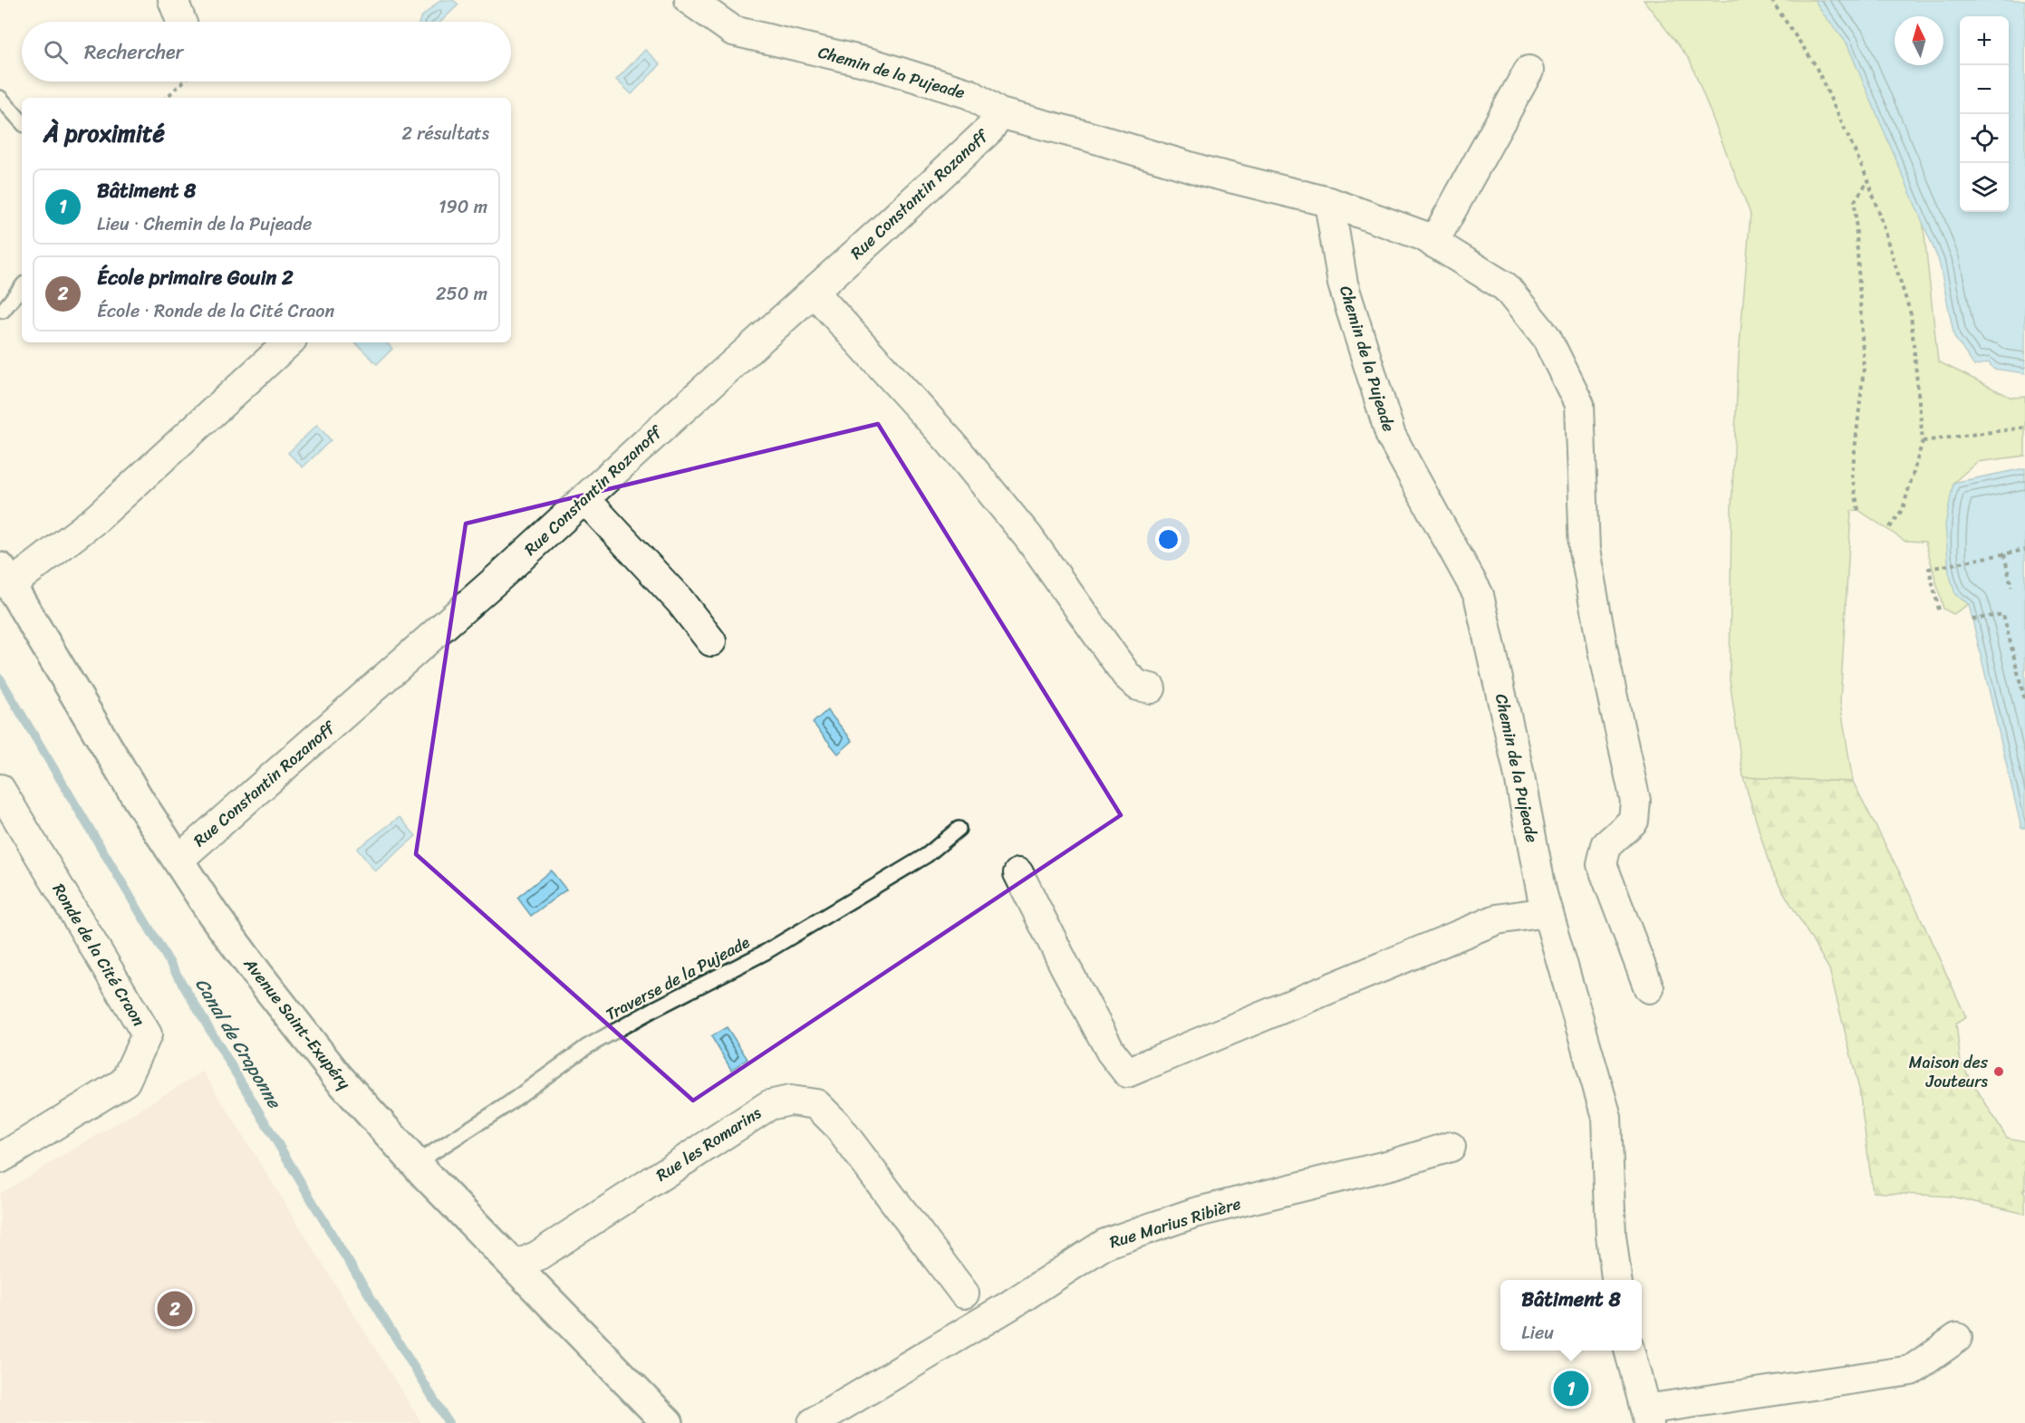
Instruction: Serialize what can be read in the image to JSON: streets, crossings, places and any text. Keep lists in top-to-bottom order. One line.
{"streets":{"main road":["Avenue Saint-Exupéry"],"street":["Chemin de la Pujeade","Rue Constantin Rozanoff","Ronde de la Cité Craon","Rue les Romarins","Rue Marius Ribière"],"lane":["Traverse de la Pujeade"]},"crossings":[["Chemin de la Pujeade","Rue Constantin Rozanoff"],["Rue Constantin Rozanoff","Avenue Saint-Exupéry"],["Traverse de la Pujeade","Avenue Saint-Exupéry"],["Avenue Saint-Exupéry","Rue les Romarins"]],"water":["Canal de Craponne"],"places":["Maison des Jouteurs"],"north":"top","page":{"map_buttons":["+","−"],"search":"Rechercher","heading":["À proximité","2 résultats"],"list":[{"mark":"1","name":"Bâtiment 8","note":"Lieu · Chemin de la Pujeade","value":"190 m"},{"mark":"2","name":"École primaire Gouin 2","note":"École · Ronde de la Cité Craon","value":"250 m"}],"popup":["Bâtiment 8","Lieu"],"pins":["2","1"]}}
